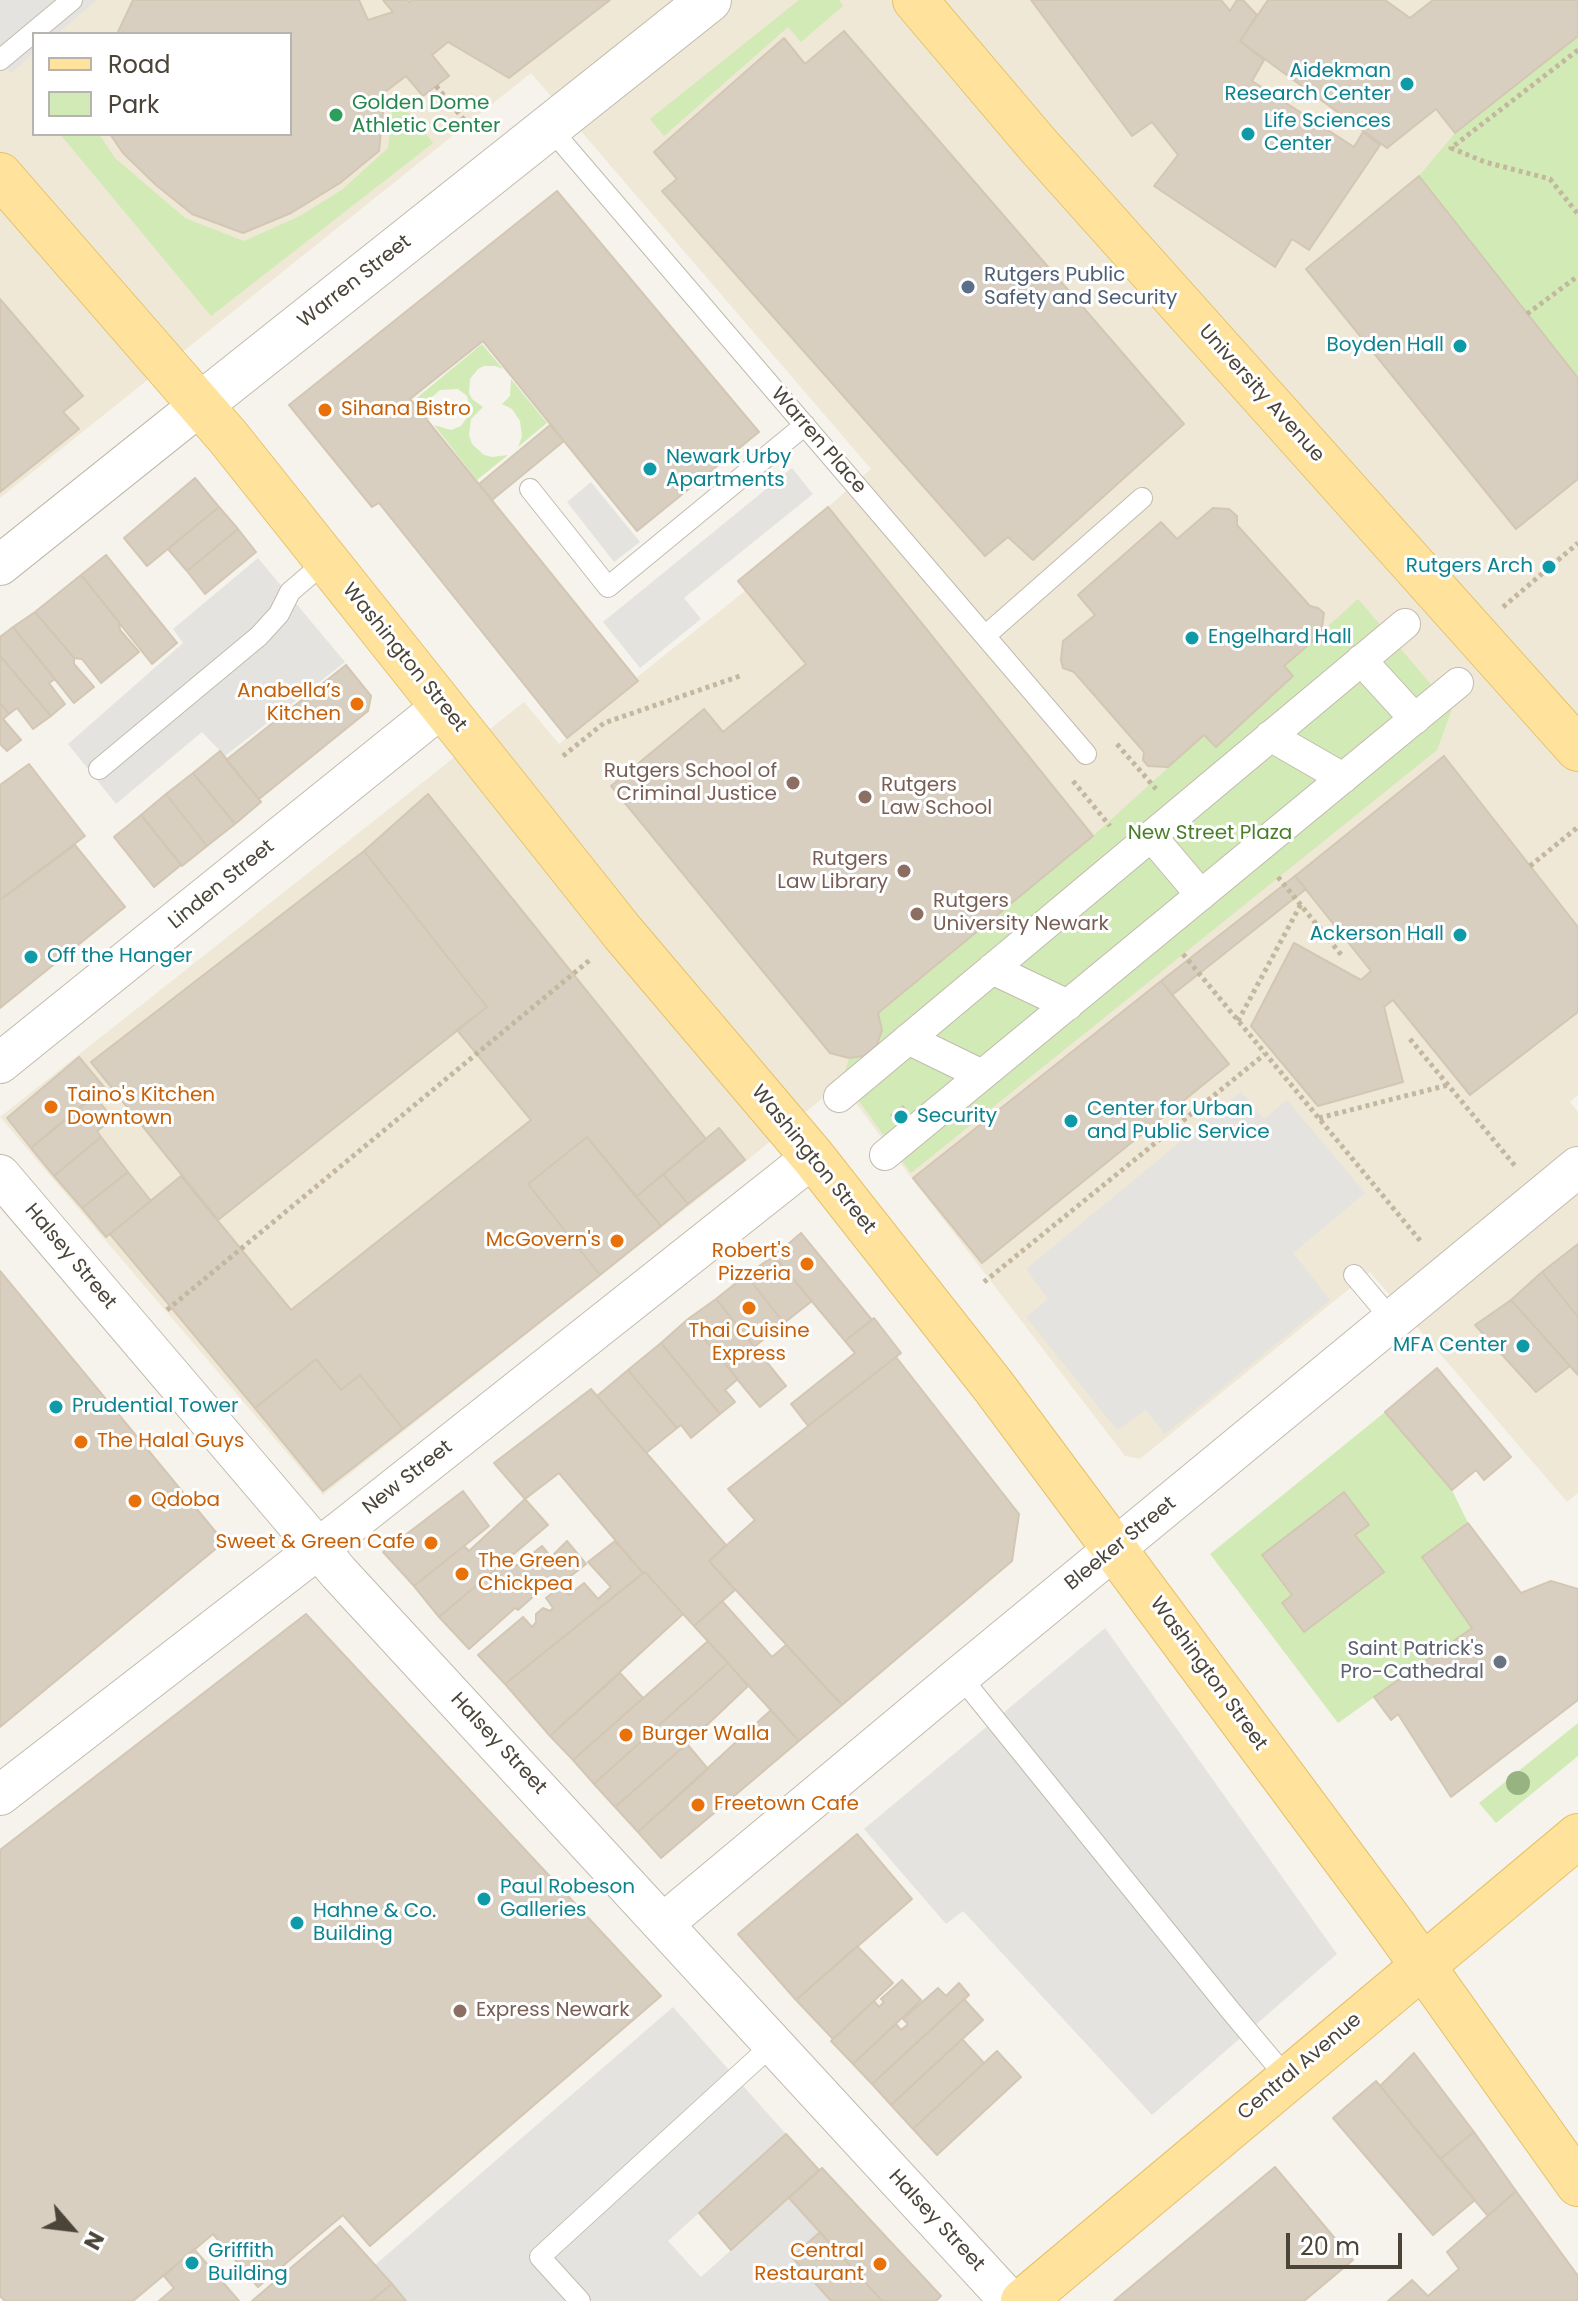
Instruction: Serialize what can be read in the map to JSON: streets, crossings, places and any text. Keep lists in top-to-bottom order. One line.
{"streets":{"main road":["University Avenue","Washington Street","Central Avenue"],"street":["Warren Street","Linden Street","Halsey Street","New Street","Bleeker Street"],"lane":["Warren Place"]},"crossings":[["Warren Street","Warren Place"],["Warren Street","Washington Street"],["Washington Street","Linden Street"],["Washington Street","New Street"],["Washington Street","Bleeker Street"],["Washington Street","Central Avenue"],["Halsey Street","New Street"],["Halsey Street","Bleeker Street"]],"parks":["New Street Plaza"],"places":["Aidekman Research Center","Golden Dome Athletic Center","Life Sciences Center","Rutgers Public Safety and Security","Boyden Hall","Sihana Bistro","Newark Urby Apartments","Rutgers Arch","Engelhard Hall","Anabella’s Kitchen","Rutgers School of Criminal Justice","Rutgers Law School","Rutgers Law Library","Rutgers University Newark","Ackerson Hall","Off the Hanger","Taino's Kitchen Downtown","Security","Center for Urban and Public Service","McGovern's","Robert's Pizzeria","Thai Cuisine Express","MFA Center","Prudential Tower","The Halal Guys","Qdoba","Sweet & Green Cafe","The Green Chickpea","Saint Patrick's Pro-Cathedral","Burger Walla","Freetown Cafe","Paul Robeson Galleries","Hahne & Co. Building","Express Newark","Griffith Building","Central Restaurant"],"legend":["Road","Park"],"scale_bar":"20 m","north":"bottom right"}
